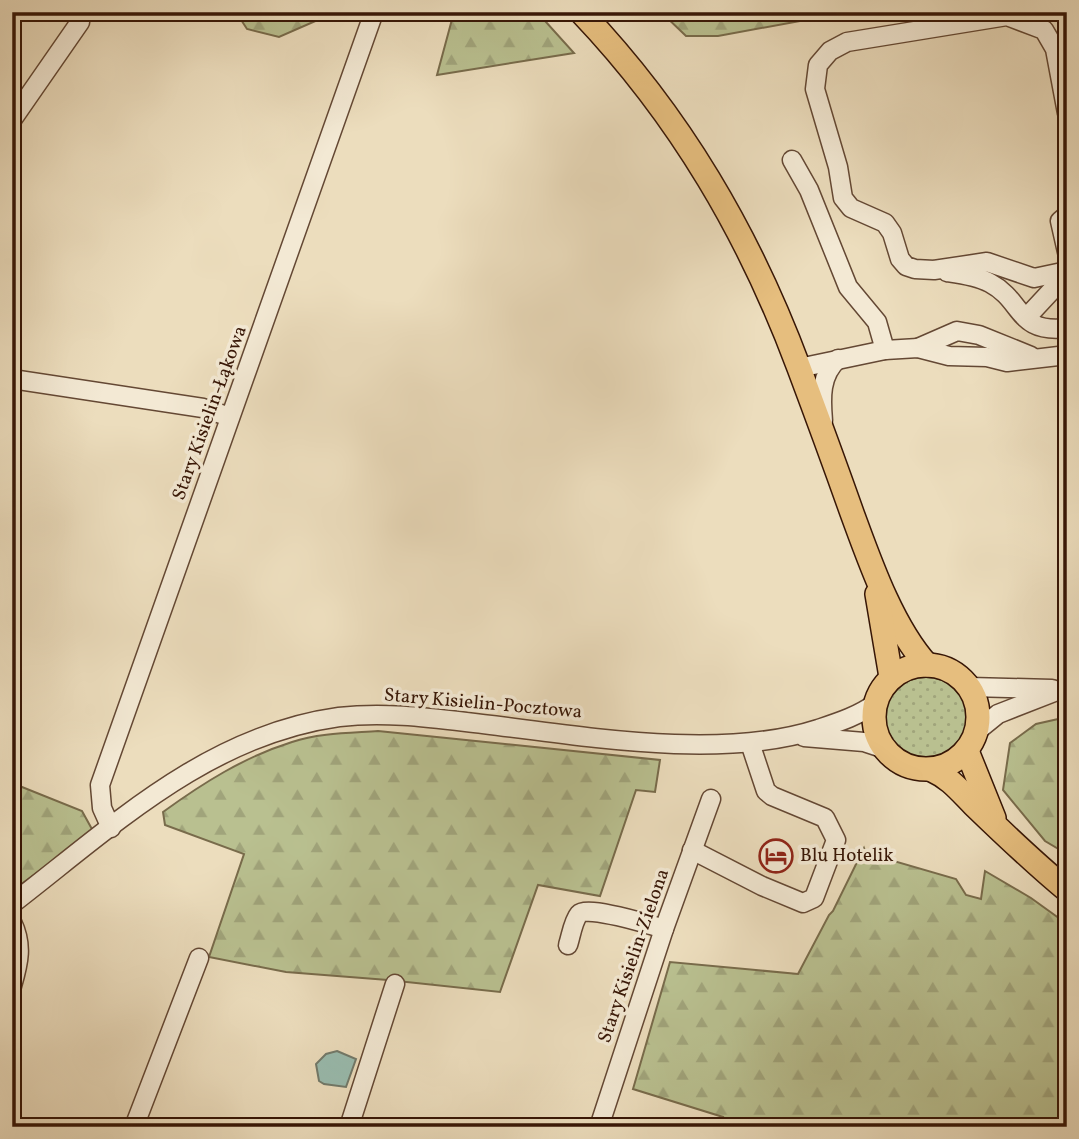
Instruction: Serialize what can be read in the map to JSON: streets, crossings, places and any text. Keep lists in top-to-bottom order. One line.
{"streets":{"street":["Stary Kisielin-Łąkowa","Stary Kisielin-Pocztowa","Stary Kisielin-Zielona"]},"crossings":[["Stary Kisielin-Łąkowa","Stary Kisielin-Pocztowa"]],"places":{"hotel":["Blu Hotelik"]}}
